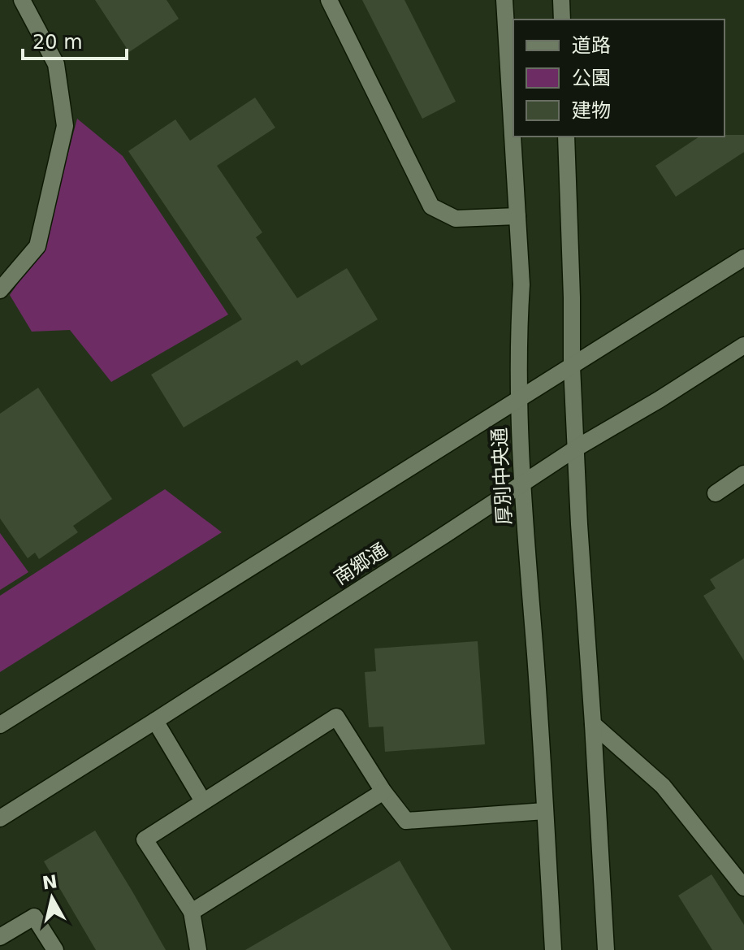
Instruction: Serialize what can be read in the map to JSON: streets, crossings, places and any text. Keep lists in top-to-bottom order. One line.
{"streets":{"street":["厚別中央通","南郷通"]},"crossings":[["厚別中央通","南郷通"]],"legend":["道路","公園","建物"],"scale_bar":"20 m","north":"top"}
